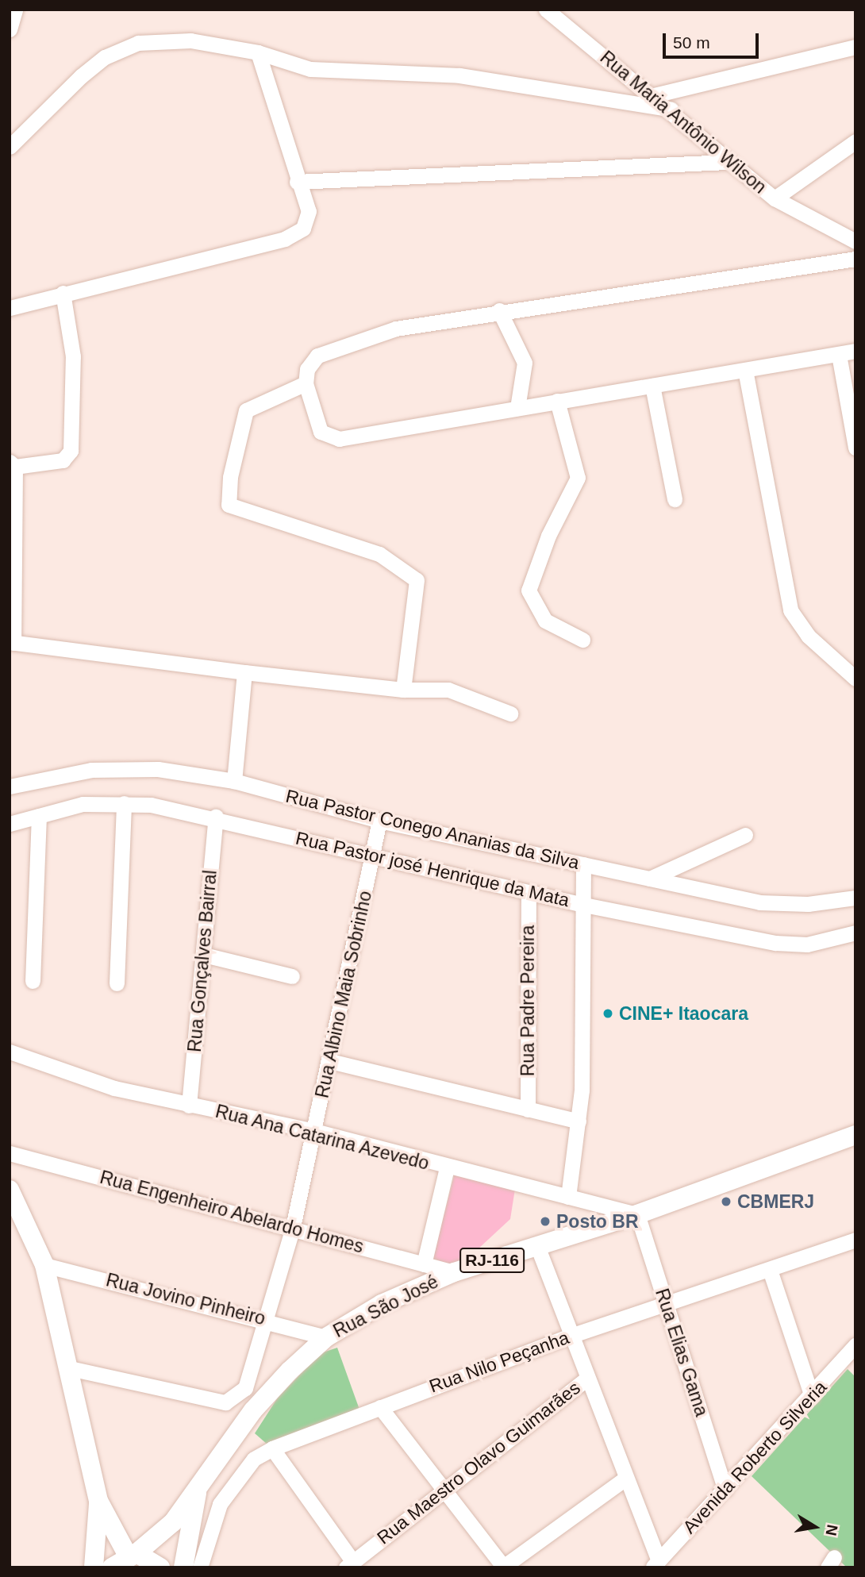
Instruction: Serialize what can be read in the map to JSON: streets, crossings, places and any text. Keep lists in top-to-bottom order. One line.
{"streets":{"main road":["RJ-116","Rua São José"],"street":["Rua Maria Antônio Wilson","Rua Pastor Conego Ananias da Silva","Rua Pastor josé Henrique da Mata","Rua Gonçalves Bairral","Rua Albino Maia Sobrinho","Rua Padre Pereira","Rua Ana Catarina Azevedo","Rua Engenheiro Abelardo Homes","Rua Jovino Pinheiro","Rua Elias Gama","Rua Nilo Peçanha","Avenida Roberto Silveria","Rua Maestro Olavo Guimarães"]},"crossings":[["Rua Pastor Conego Ananias da Silva","Rua Albino Maia Sobrinho"],["Rua Pastor josé Henrique da Mata","Rua Gonçalves Bairral"],["Rua Pastor josé Henrique da Mata","Rua Albino Maia Sobrinho"],["Rua Pastor josé Henrique da Mata","Rua Padre Pereira"],["Rua Gonçalves Bairral","Rua Ana Catarina Azevedo"],["Rua Albino Maia Sobrinho","Rua Ana Catarina Azevedo"],["Rua Albino Maia Sobrinho","Rua Engenheiro Abelardo Homes"],["Rua Albino Maia Sobrinho","Rua Jovino Pinheiro"],["Rua Ana Catarina Azevedo","Rua São José"],["Rua Ana Catarina Azevedo","Rua Elias Gama"],["Rua Engenheiro Abelardo Homes","Rua São José"],["Rua Jovino Pinheiro","Rua São José"],["Rua São José","Rua Elias Gama"],["Rua Elias Gama","Rua Nilo Peçanha"],["Rua Elias Gama","Avenida Roberto Silveria"]],"places":["CINE+ Itaocara","CBMERJ","Posto BR"],"scale_bar":"50 m","north":"right"}
